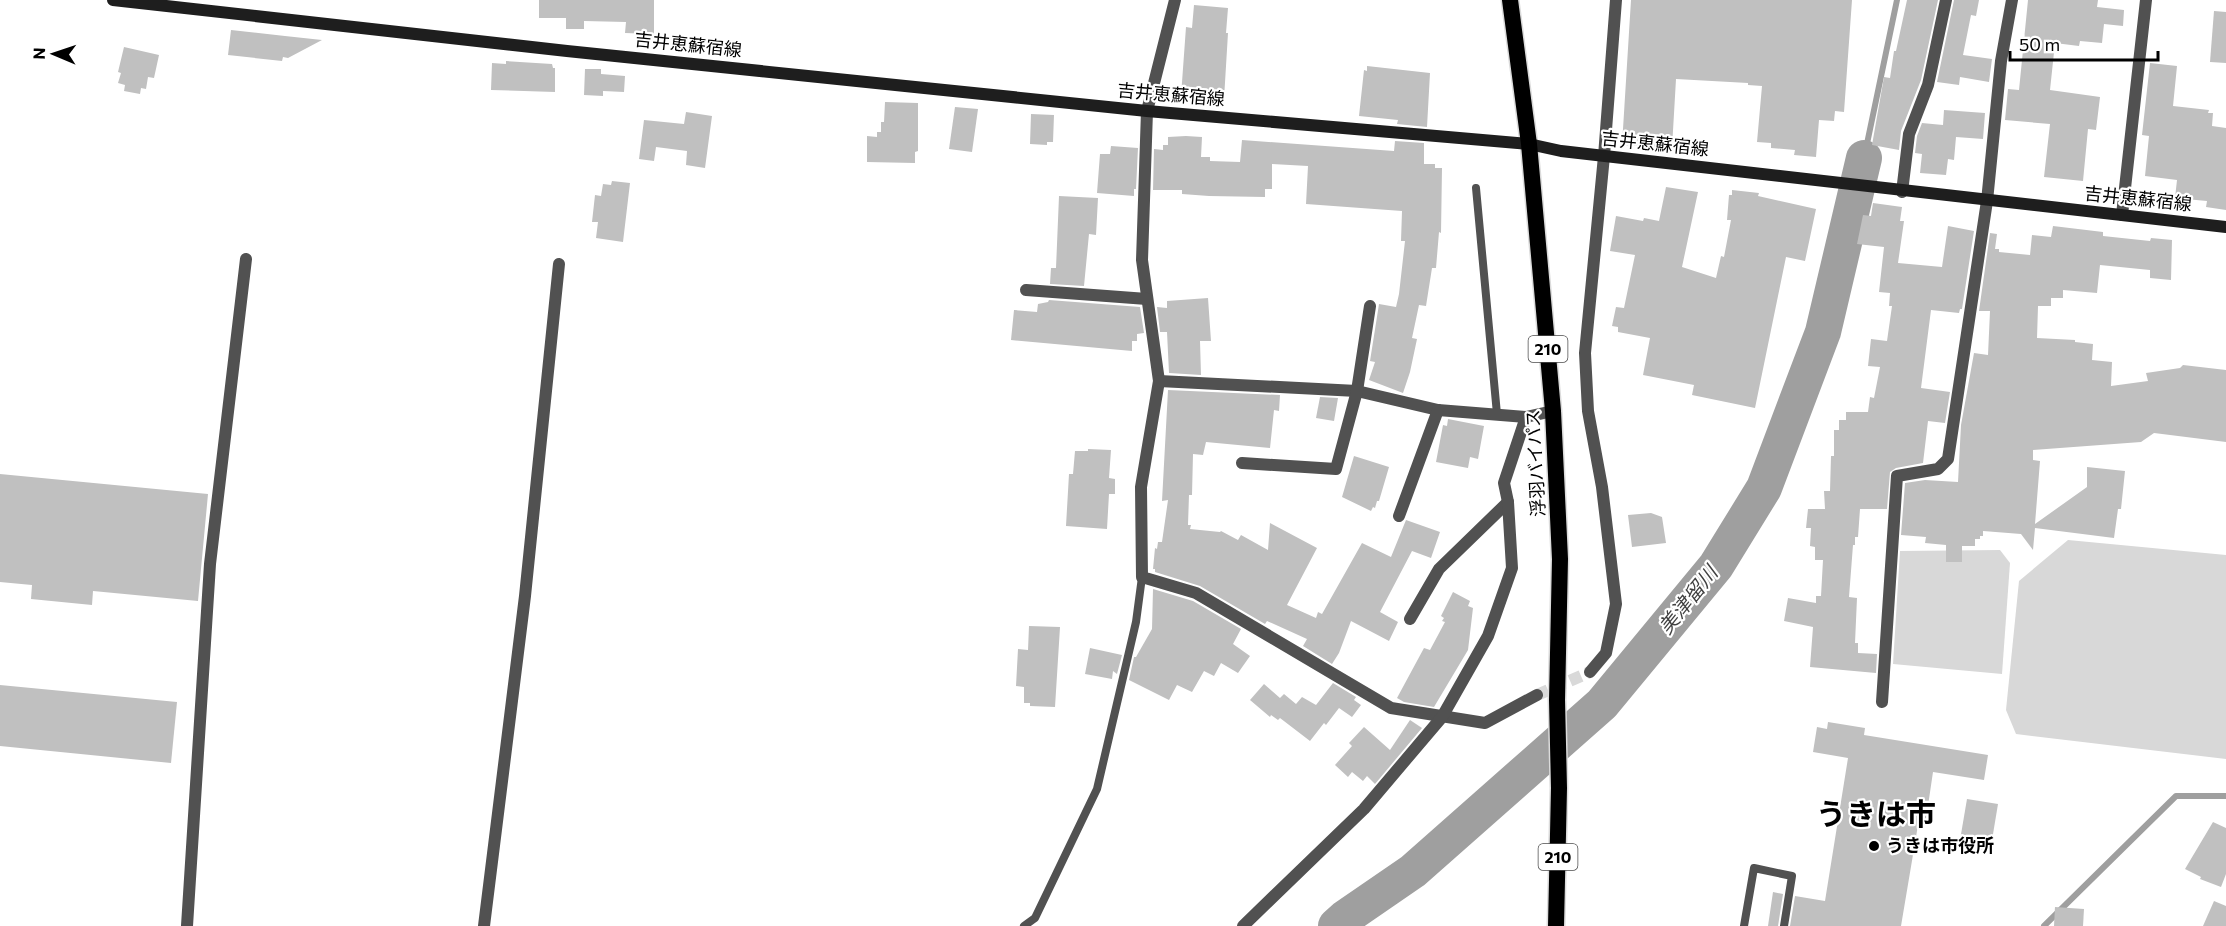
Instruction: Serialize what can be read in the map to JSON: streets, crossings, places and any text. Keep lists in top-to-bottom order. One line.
{"streets":{"highway":["210","浮羽バイパス"],"main road":["吉井恵蘇宿線"]},"crossings":[["吉井恵蘇宿線","浮羽バイパス"]],"districts":["うきは市"],"water":["美津留川"],"places":["うきは市役所"],"scale_bar":"50 m","north":"left"}
